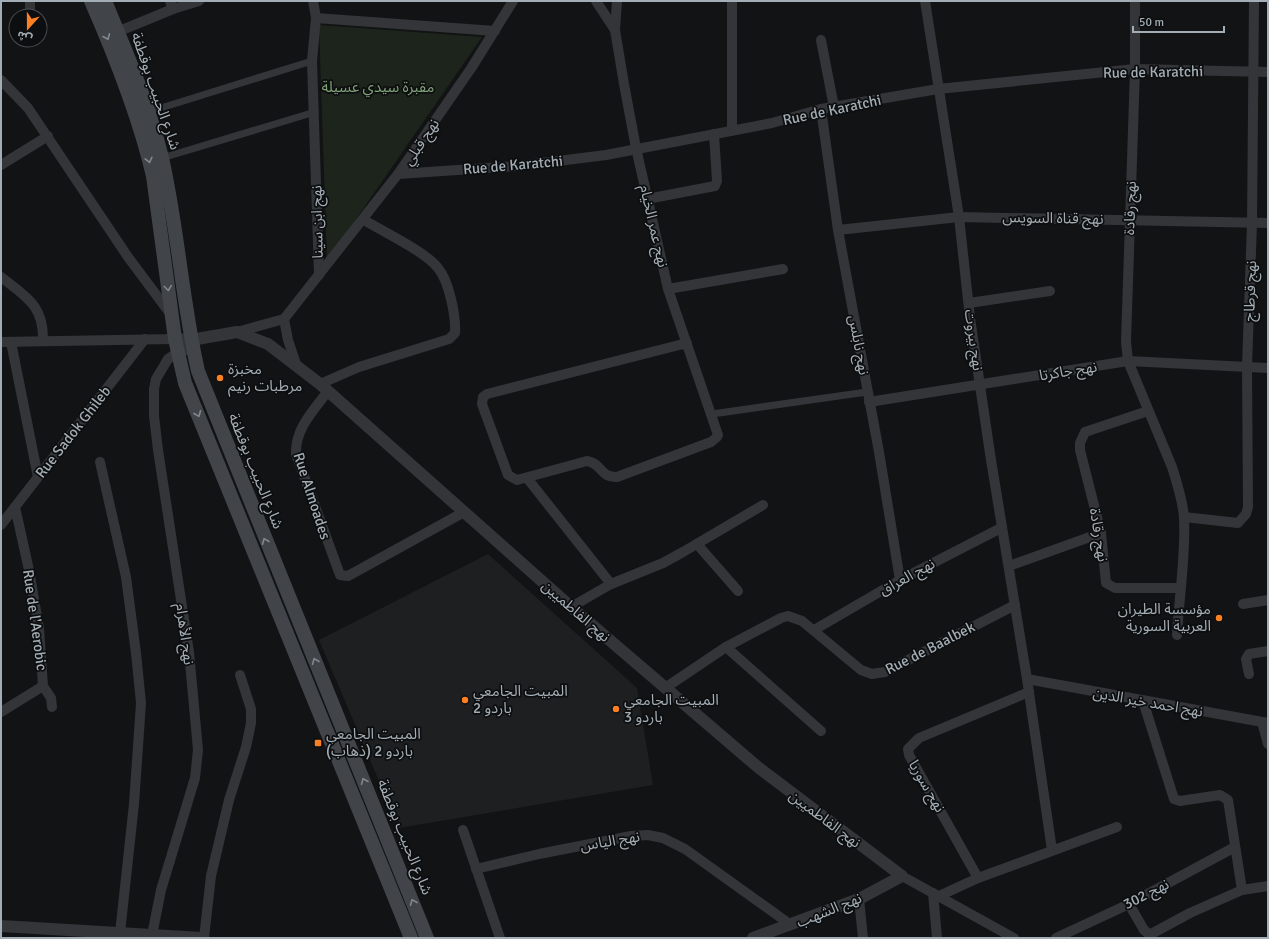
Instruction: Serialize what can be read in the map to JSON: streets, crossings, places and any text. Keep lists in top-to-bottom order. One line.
{"streets":{"main road":["شارع الحبيب بوقطفة"],"street":["Rue de Karatchi","نهج قبلي","نهج رقادة","نهج قناة السويس","نهج ابن سينا","نهج عمر الخيام","نهج قرطاج","نهج بيروت","نهج نابلس","نهج جاكرتا","Rue Sadok Ghileb","Rue Almoades","نهج العراق","نهج الفاطميين","Rue de l'Aerobic","نهج الأهرام","Rue de Baalbek","نهج احمد خير الدين","نهج سوريا","نهج الياس","نهج 302","نهج الشهب"]},"crossings":[["Rue de Karatchi","نهج قبلي"],["Rue de Karatchi","نهج رقادة"],["Rue de Karatchi","نهج عمر الخيام"],["Rue de Karatchi","نهج قرطاج"],["Rue de Karatchi","نهج بيروت"],["Rue de Karatchi","نهج نابلس"],["شارع الحبيب بوقطفة","نهج الأهرام"],["نهج قبلي","نهج ابن سينا"],["نهج رقادة","نهج قناة السويس"],["نهج رقادة","نهج قرطاج"],["نهج رقادة","نهج جاكرتا"],["نهج قناة السويس","نهج قرطاج"],["نهج قناة السويس","نهج بيروت"],["نهج قناة السويس","نهج نابلس"],["نهج قرطاج","نهج جاكرتا"],["نهج بيروت","نهج جاكرتا"],["نهج بيروت","نهج العراق"],["نهج بيروت","Rue de Baalbek"],["نهج بيروت","نهج احمد خير الدين"],["نهج بيروت","نهج سوريا"],["نهج نابلس","نهج جاكرتا"],["نهج نابلس","نهج العراق"],["Rue Sadok Ghileb","Rue de l'Aerobic"],["Rue Almoades","نهج الفاطميين"],["نهج العراق","Rue de Baalbek"],["نهج الفاطميين","نهج الشهب"],["نهج الياس","نهج الشهب"]],"parks":["مقبرة سيدي عسيلة"],"places":{"other":["مخبزة مرطبات رنيم","مؤسسة الطيران العربية السورية","المبيت الجامعي باردو 2","المبيت الجامعي باردو 3"],"transit":["المبيت الجامعي باردو 2 (ذهاب)"]},"scale_bar":"50 m","north":"bottom"}
